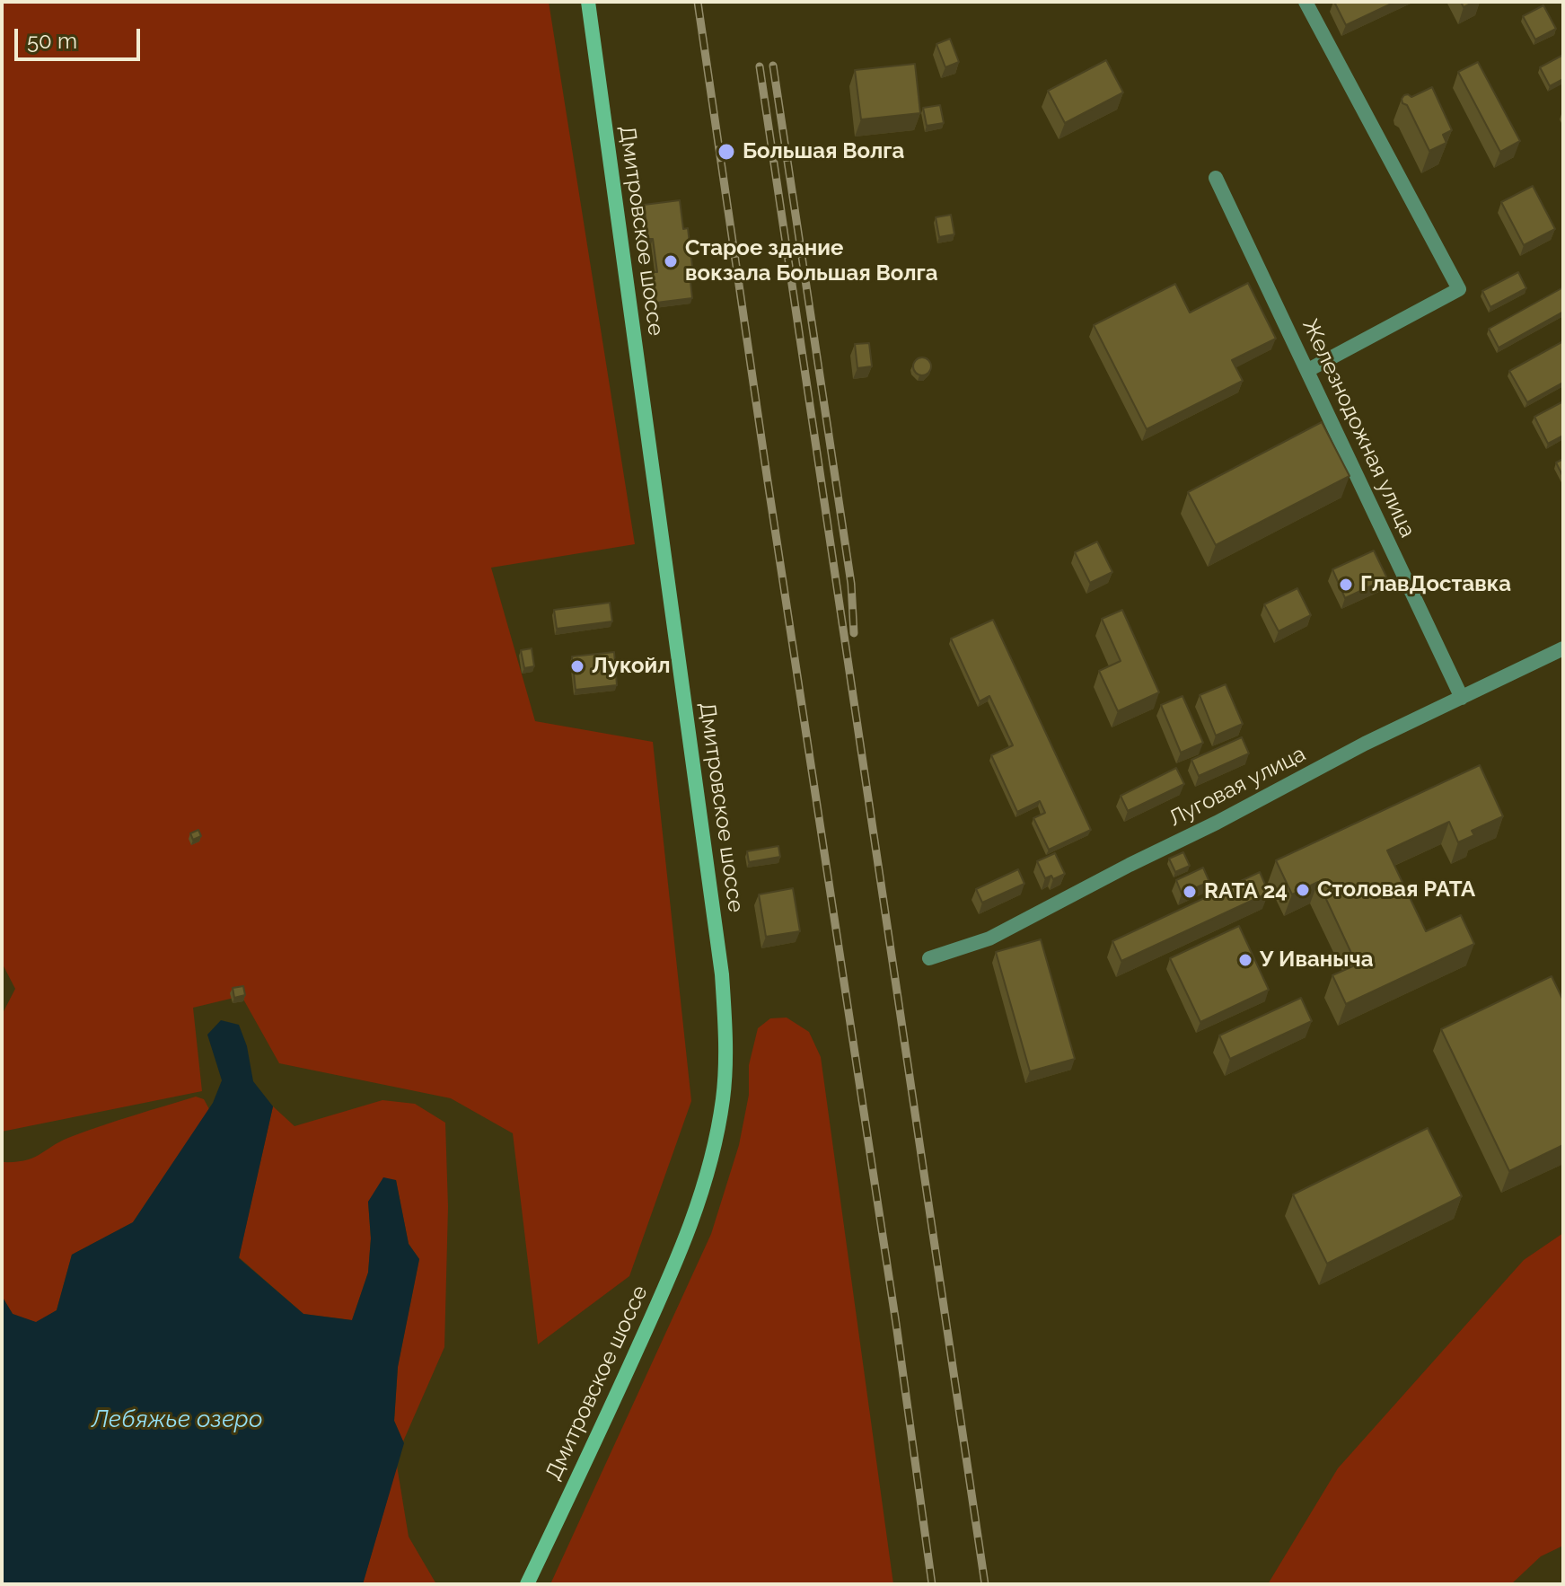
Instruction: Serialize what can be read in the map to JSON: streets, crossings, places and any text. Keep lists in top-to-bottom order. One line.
{"streets":{"main road":["Дмитровское шоссе"],"street":["Железнодожная улица","Луговая улица"]},"crossings":[["Железнодожная улица","Луговая улица"]],"water":["Лебяжье озеро"],"places":["Большая Волга","Старое здание вокзала Большая Волга","ГлавДоставка","Лукойл","Столовая РАТА","RATA 24","У Иваныча"],"scale_bar":"50 m"}
